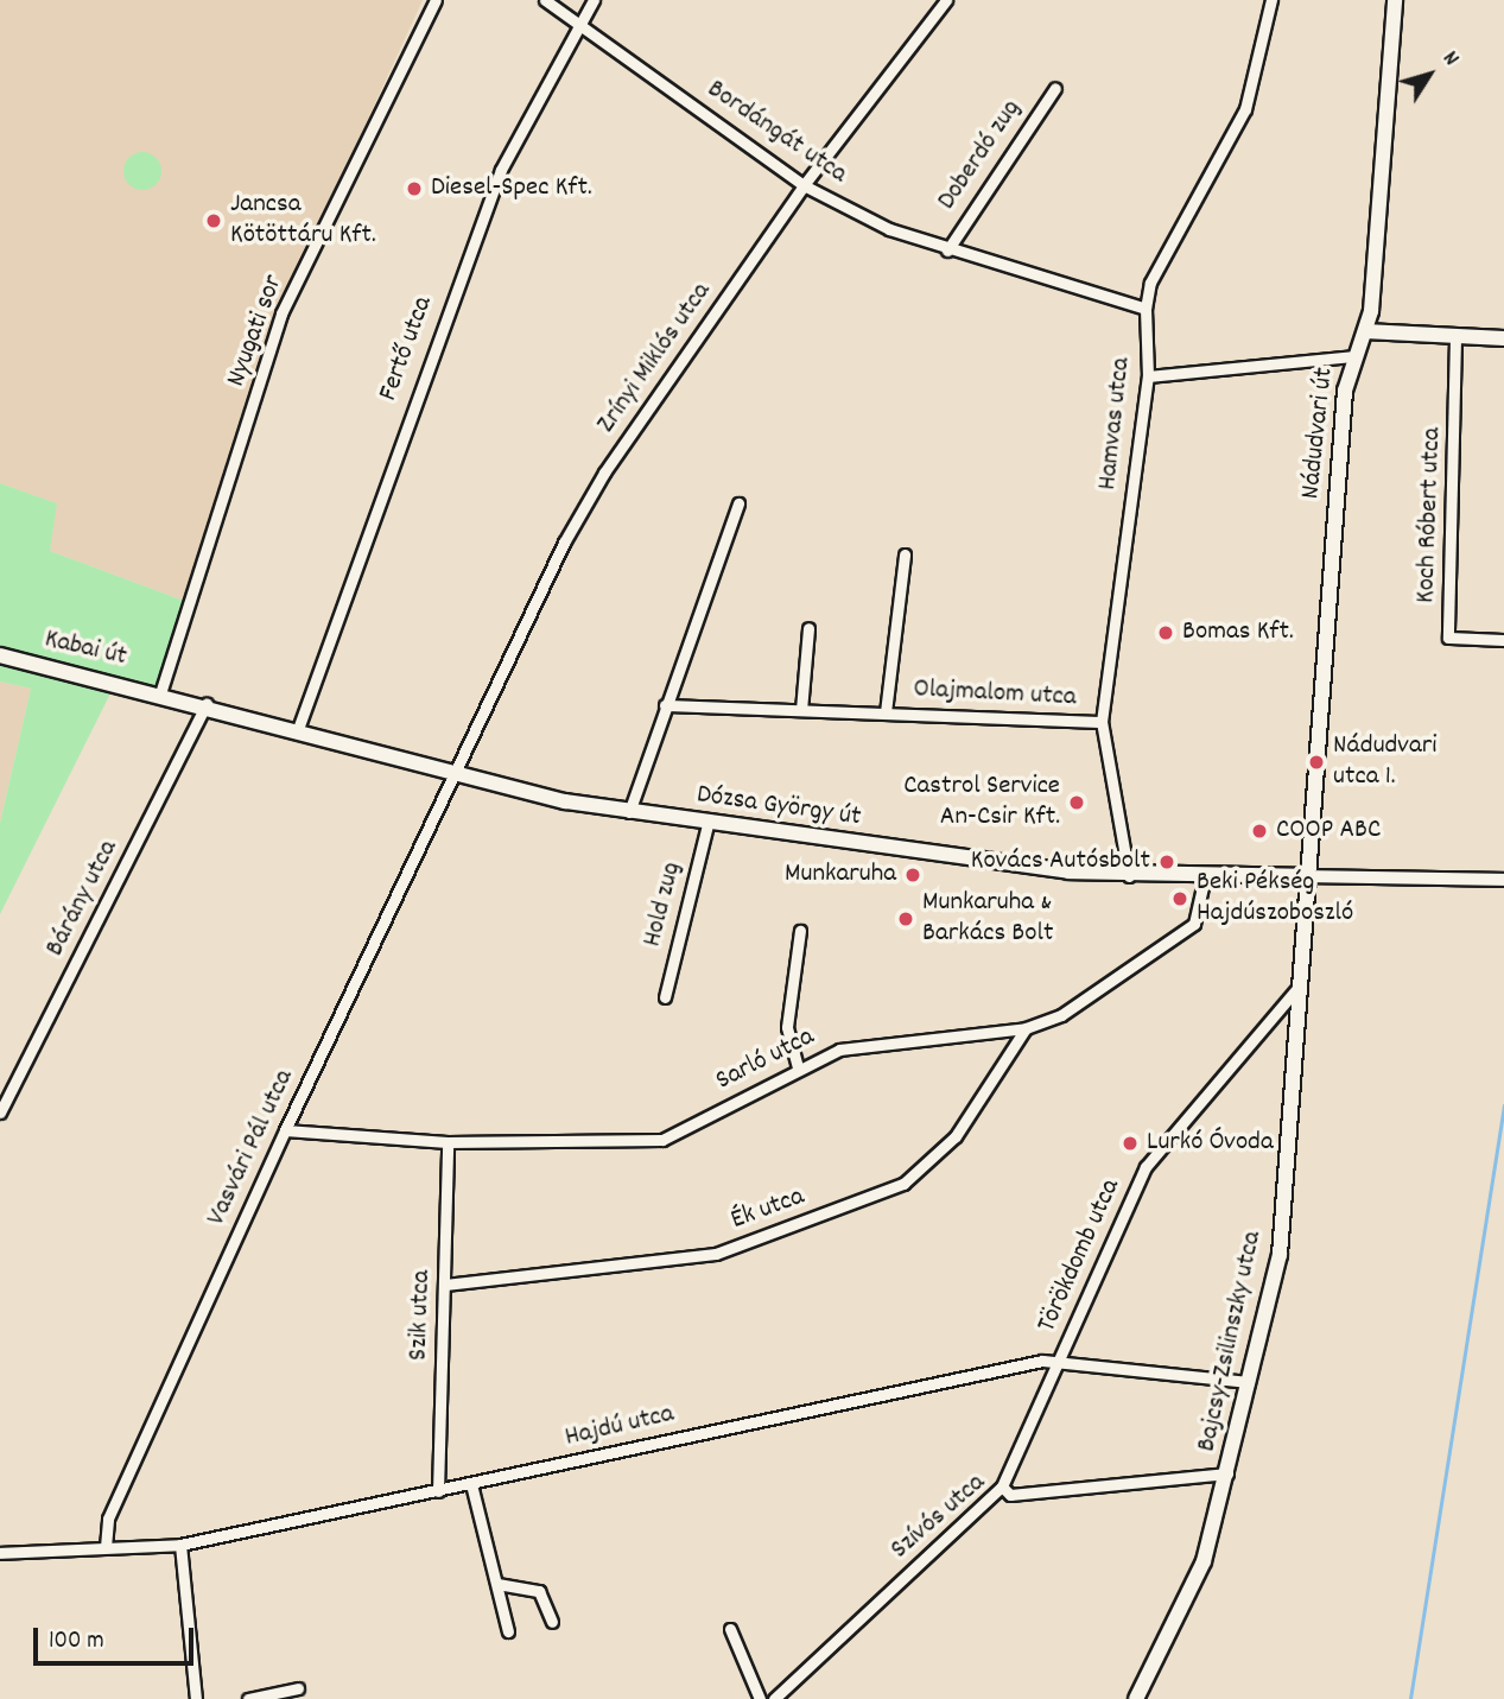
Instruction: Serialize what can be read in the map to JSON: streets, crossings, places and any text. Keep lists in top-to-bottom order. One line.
{"streets":{"main road":["Nádudvari út","Kabai út","Dózsa György út","Bajcsy-Zsilinszky utca"],"street":["Bordángát utca","Doberdó zug","Nyugati sor","Fertő utca","Zrínyi Miklós utca","Hamvas utca","Koch Róbert utca","Olajmalom utca","Bárány utca","Hold zug","Sarló utca","Vasvári Pál utca","Ék utca","Törökdomb utca","Szik utca","Hajdú utca","Szívós utca"]},"crossings":[["Bordángát utca","Doberdó zug"],["Bordángát utca","Fertő utca"],["Bordángát utca","Zrínyi Miklós utca"],["Bordángát utca","Hamvas utca"],["Nyugati sor","Kabai út"],["Nyugati sor","Dózsa György út"],["Fertő utca","Dózsa György út"],["Zrínyi Miklós utca","Dózsa György út"],["Zrínyi Miklós utca","Vasvári Pál utca"],["Hamvas utca","Olajmalom utca"],["Hamvas utca","Dózsa György út"],["Nádudvari út","Dózsa György út"],["Nádudvari út","Bajcsy-Zsilinszky utca"],["Kabai út","Dózsa György út"],["Dózsa György út","Bárány utca"],["Dózsa György út","Hold zug"],["Dózsa György út","Sarló utca"],["Dózsa György út","Vasvári Pál utca"],["Dózsa György út","Bajcsy-Zsilinszky utca"],["Sarló utca","Vasvári Pál utca"],["Sarló utca","Ék utca"],["Sarló utca","Szik utca"],["Vasvári Pál utca","Hajdú utca"],["Ék utca","Szik utca"],["Törökdomb utca","Bajcsy-Zsilinszky utca"],["Törökdomb utca","Hajdú utca"],["Törökdomb utca","Szívós utca"],["Szik utca","Hajdú utca"],["Bajcsy-Zsilinszky utca","Hajdú utca"],["Bajcsy-Zsilinszky utca","Szívós utca"]],"places":["Diesel-Spec Kft.","Jancsa Kötöttáru Kft.","Bomas Kft.","Nádudvari utca 1.","Castrol Service An-Csir Kft.","COOP ABC","Kovács Autósbolt","Munkaruha","Beki Pékség Hajdúszoboszló","Munkaruha & Barkács Bolt","Lurkó Óvoda"],"scale_bar":"100 m","north":"top right"}
